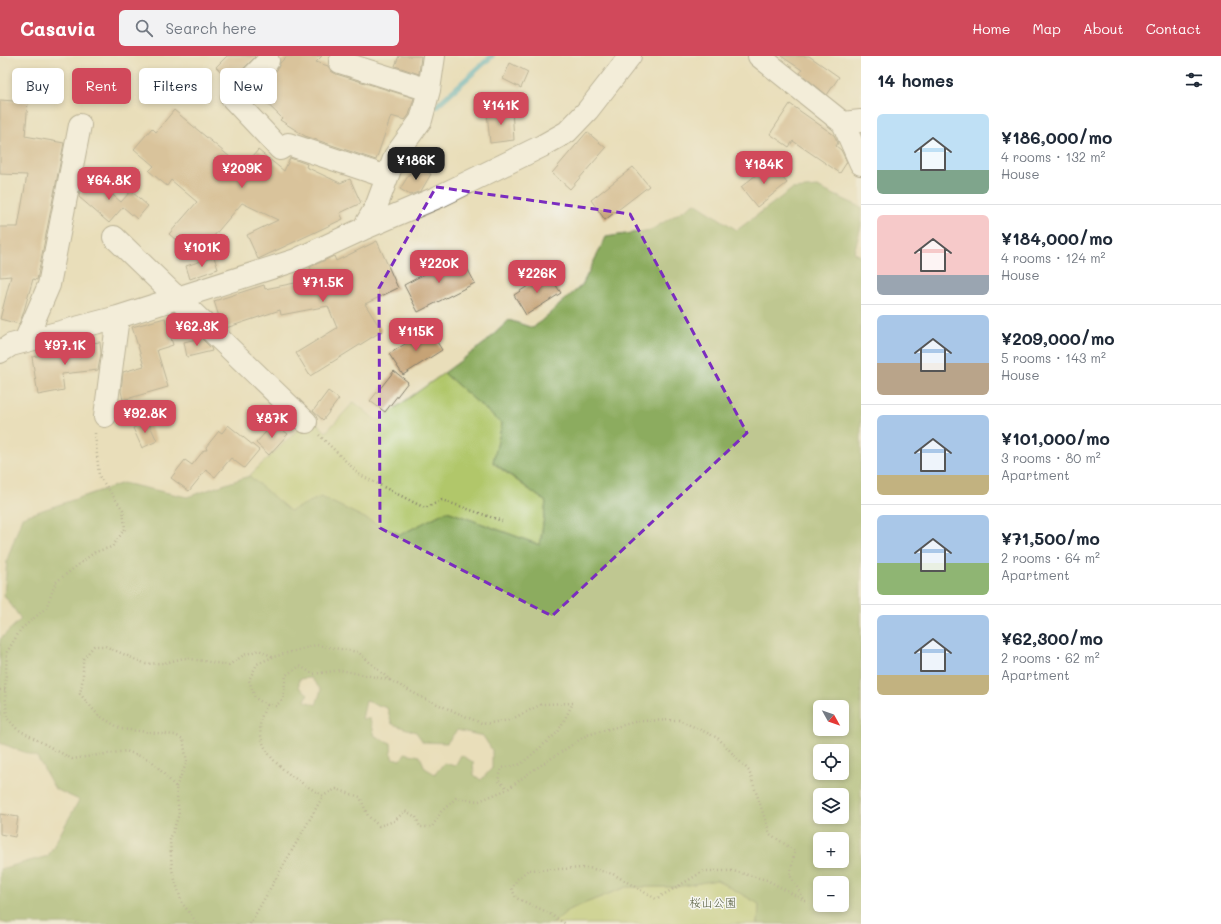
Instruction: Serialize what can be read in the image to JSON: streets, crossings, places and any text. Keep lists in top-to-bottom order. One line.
{"parks":["桜山公園"],"north":"bottom right","page":{"header":"Casavia","search":"Search here","nav":["Home","Map","About","Contact"],"heading":"14 homes","chip":["Buy","Rent","Filters","New"],"price":["¥141K","¥186K","¥184K","¥209K","¥64.8K","¥101K","¥220K","¥226K","¥71.5K","¥62.3K","¥115K","¥97.1K","¥92.8K","¥87K"],"list":[{"name":"¥186,000/mo","note":"4 rooms · 132 m² · House"},{"name":"¥184,000/mo","note":"4 rooms · 124 m² · House"},{"name":"¥209,000/mo","note":"5 rooms · 143 m² · House"},{"name":"¥101,000/mo","note":"3 rooms · 80 m² · Apartment"},{"name":"¥71,500/mo","note":"2 rooms · 64 m² · Apartment"},{"name":"¥62,300/mo","note":"2 rooms · 62 m² · Apartment"}],"map_buttons":["+","−"]}}
